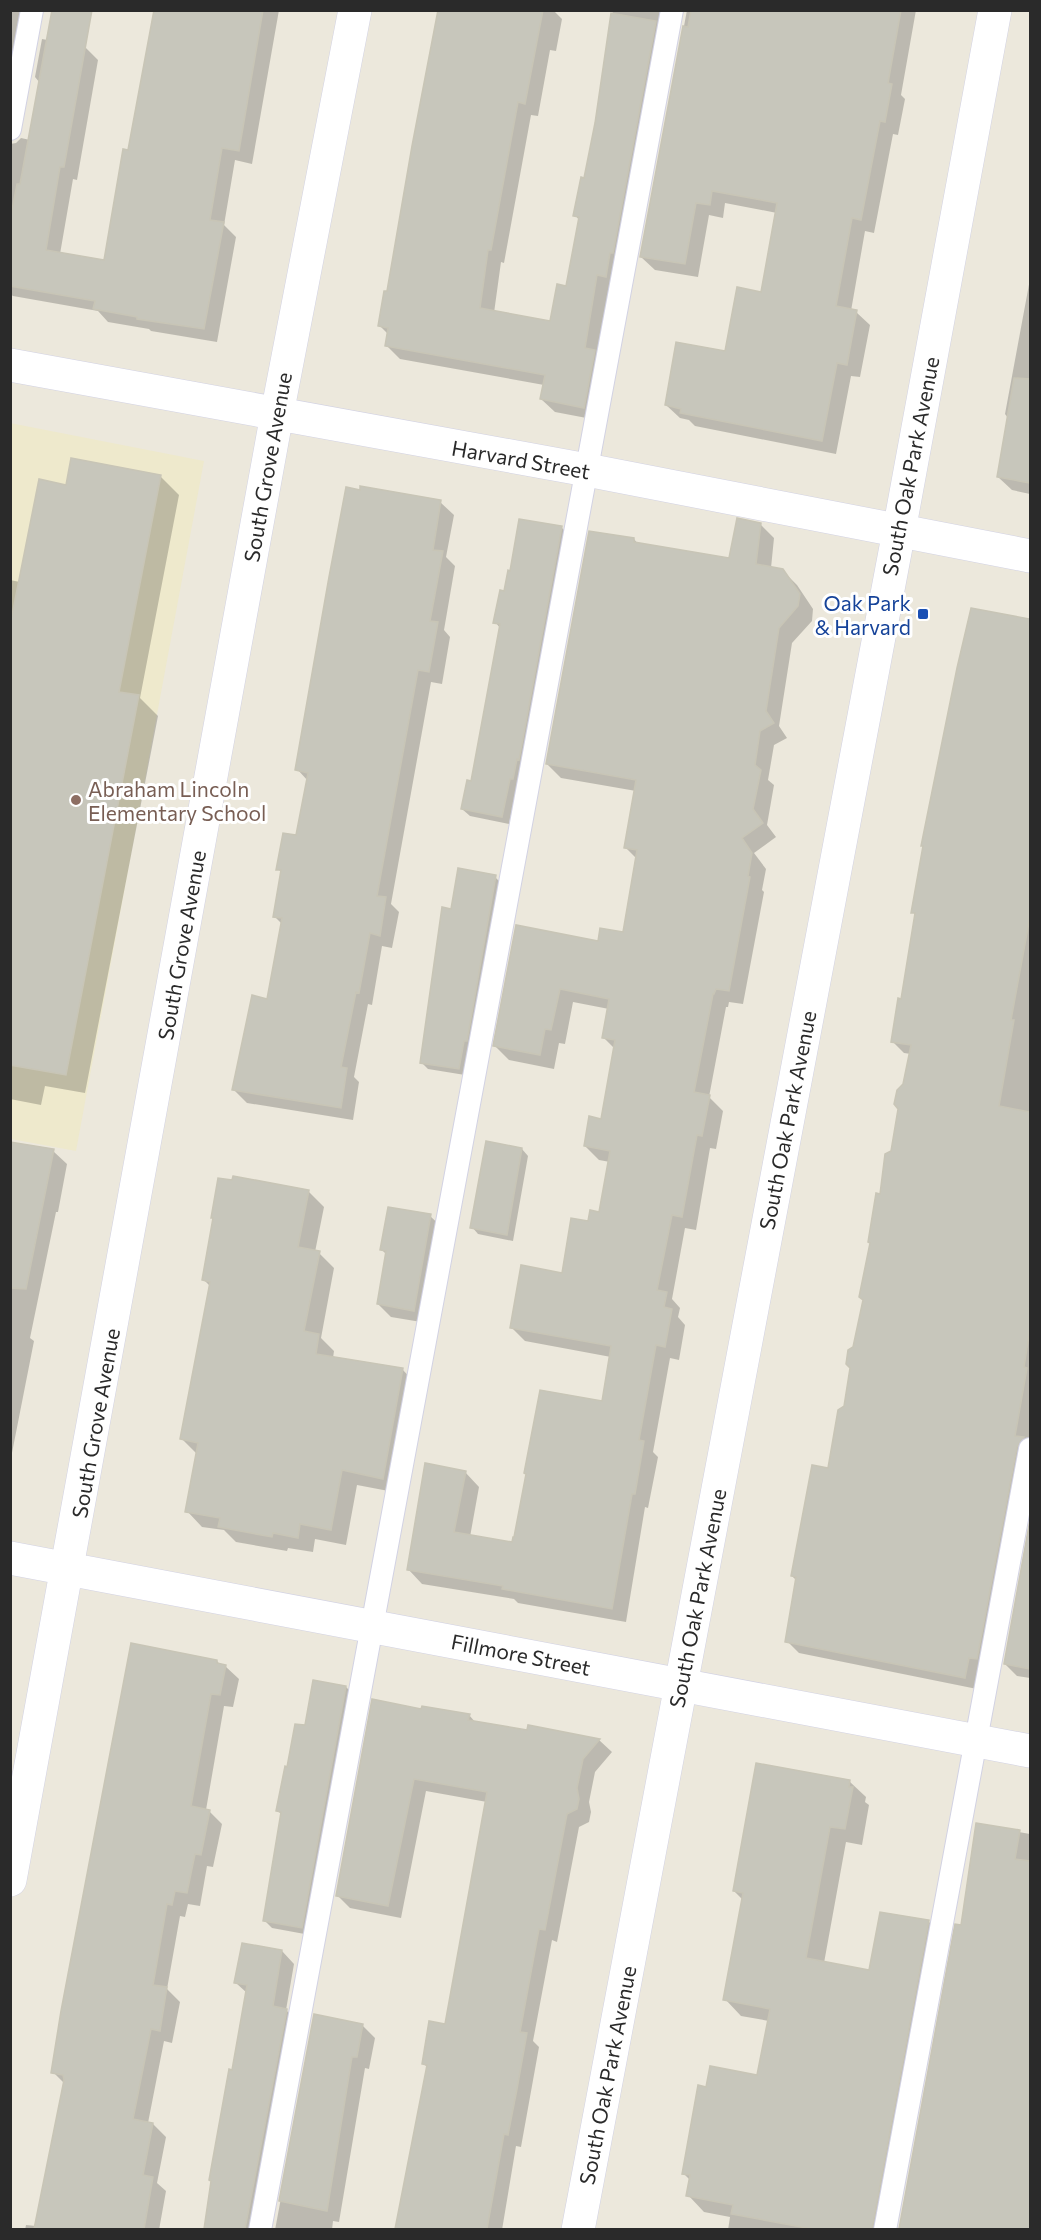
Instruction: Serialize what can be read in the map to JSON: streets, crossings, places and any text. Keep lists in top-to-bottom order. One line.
{"streets":{"street":["Harvard Street","South Oak Park Avenue","South Grove Avenue","Fillmore Street"]},"crossings":[["Harvard Street","South Oak Park Avenue"],["Harvard Street","South Grove Avenue"],["South Oak Park Avenue","Fillmore Street"],["South Grove Avenue","Fillmore Street"]],"places":{"transit":["Oak Park & Harvard"],"other":["Abraham Lincoln Elementary School"]}}
